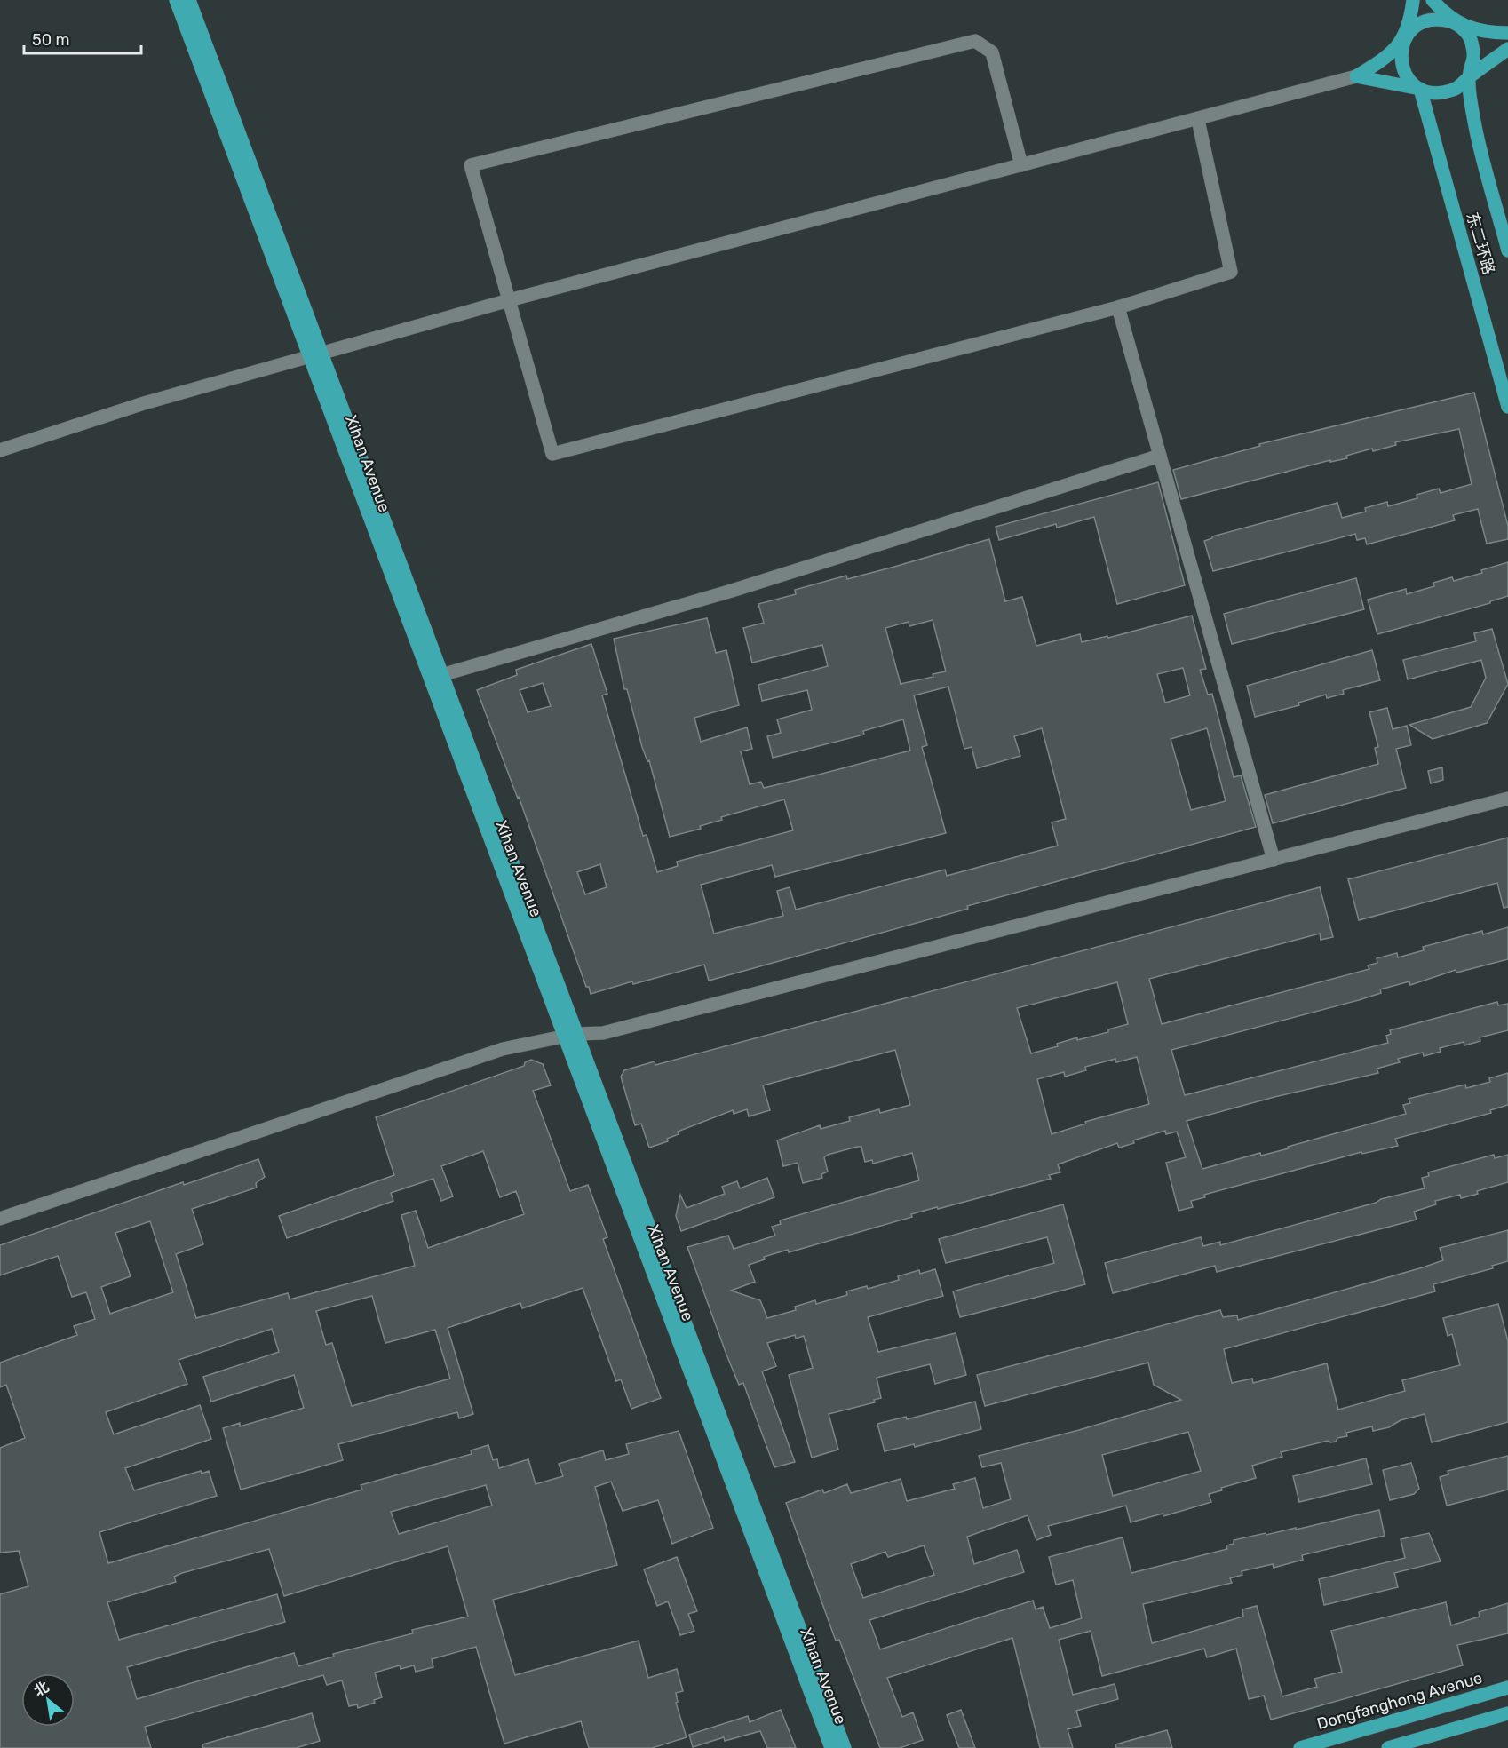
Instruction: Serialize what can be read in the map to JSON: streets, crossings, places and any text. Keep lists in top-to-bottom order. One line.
{"streets":{"main road":["东二环路","Xihan Avenue","Dongfanghong Avenue"]},"scale_bar":"50 m","north":"top left"}
